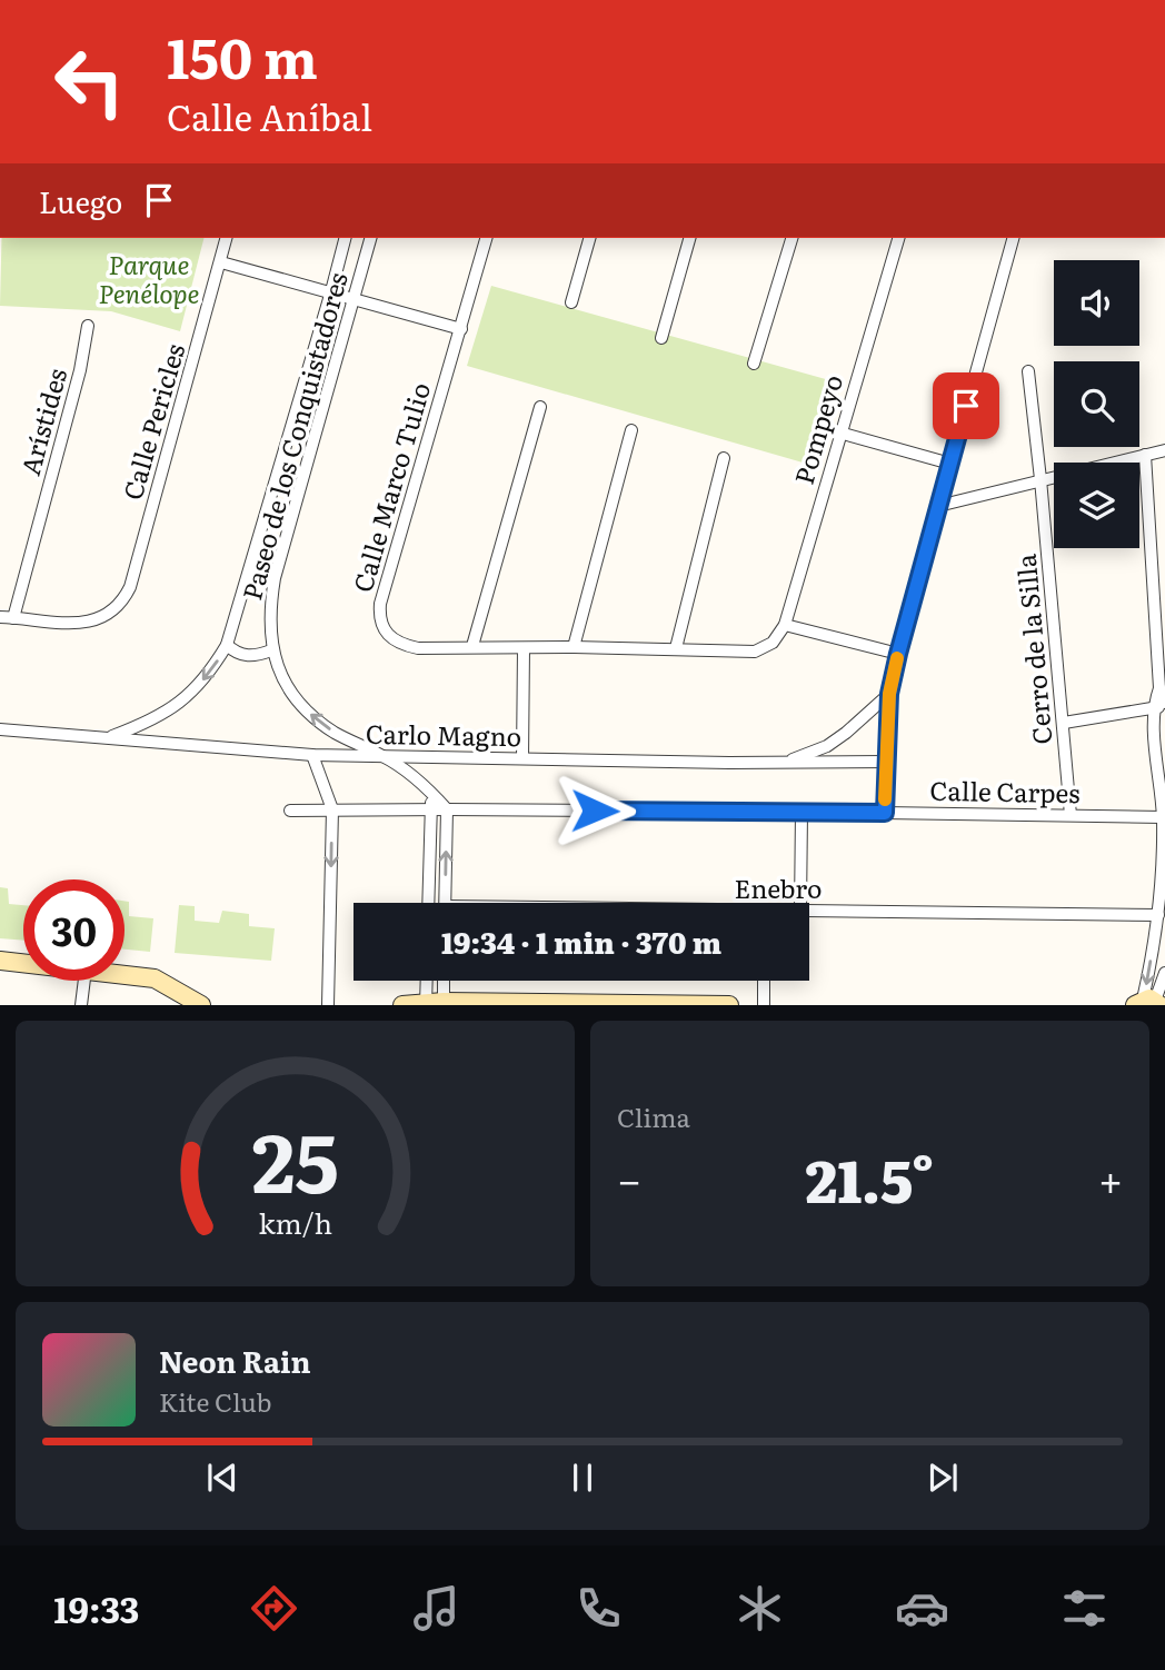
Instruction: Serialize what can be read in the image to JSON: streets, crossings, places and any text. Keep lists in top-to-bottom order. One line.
{"streets":{"street":["Arístides","Calle Pericles","Pompeyo","Paseo de los Conquistadores","Calle Marco Tulio","Cerro de la Silla","Carlo Magno","Calle Carpes","Enebro"]},"crossings":[["Arístides","Calle Pericles"],["Pompeyo","Calle Marco Tulio"],["Paseo de los Conquistadores","Carlo Magno"],["Cerro de la Silla","Calle Carpes"]],"parks":["Parque Penélope"],"page":{"turn":["150 m","Calle Aníbal"],"then":"Luego","limit":"30","trip":"19:34 · 1 min · 370 m","tile":"Clima","heat":["−","21.5°","+"],"song":["Neon Rain","Kite Club"],"tabs":"19:33","gauge":["25","km/h"]}}
